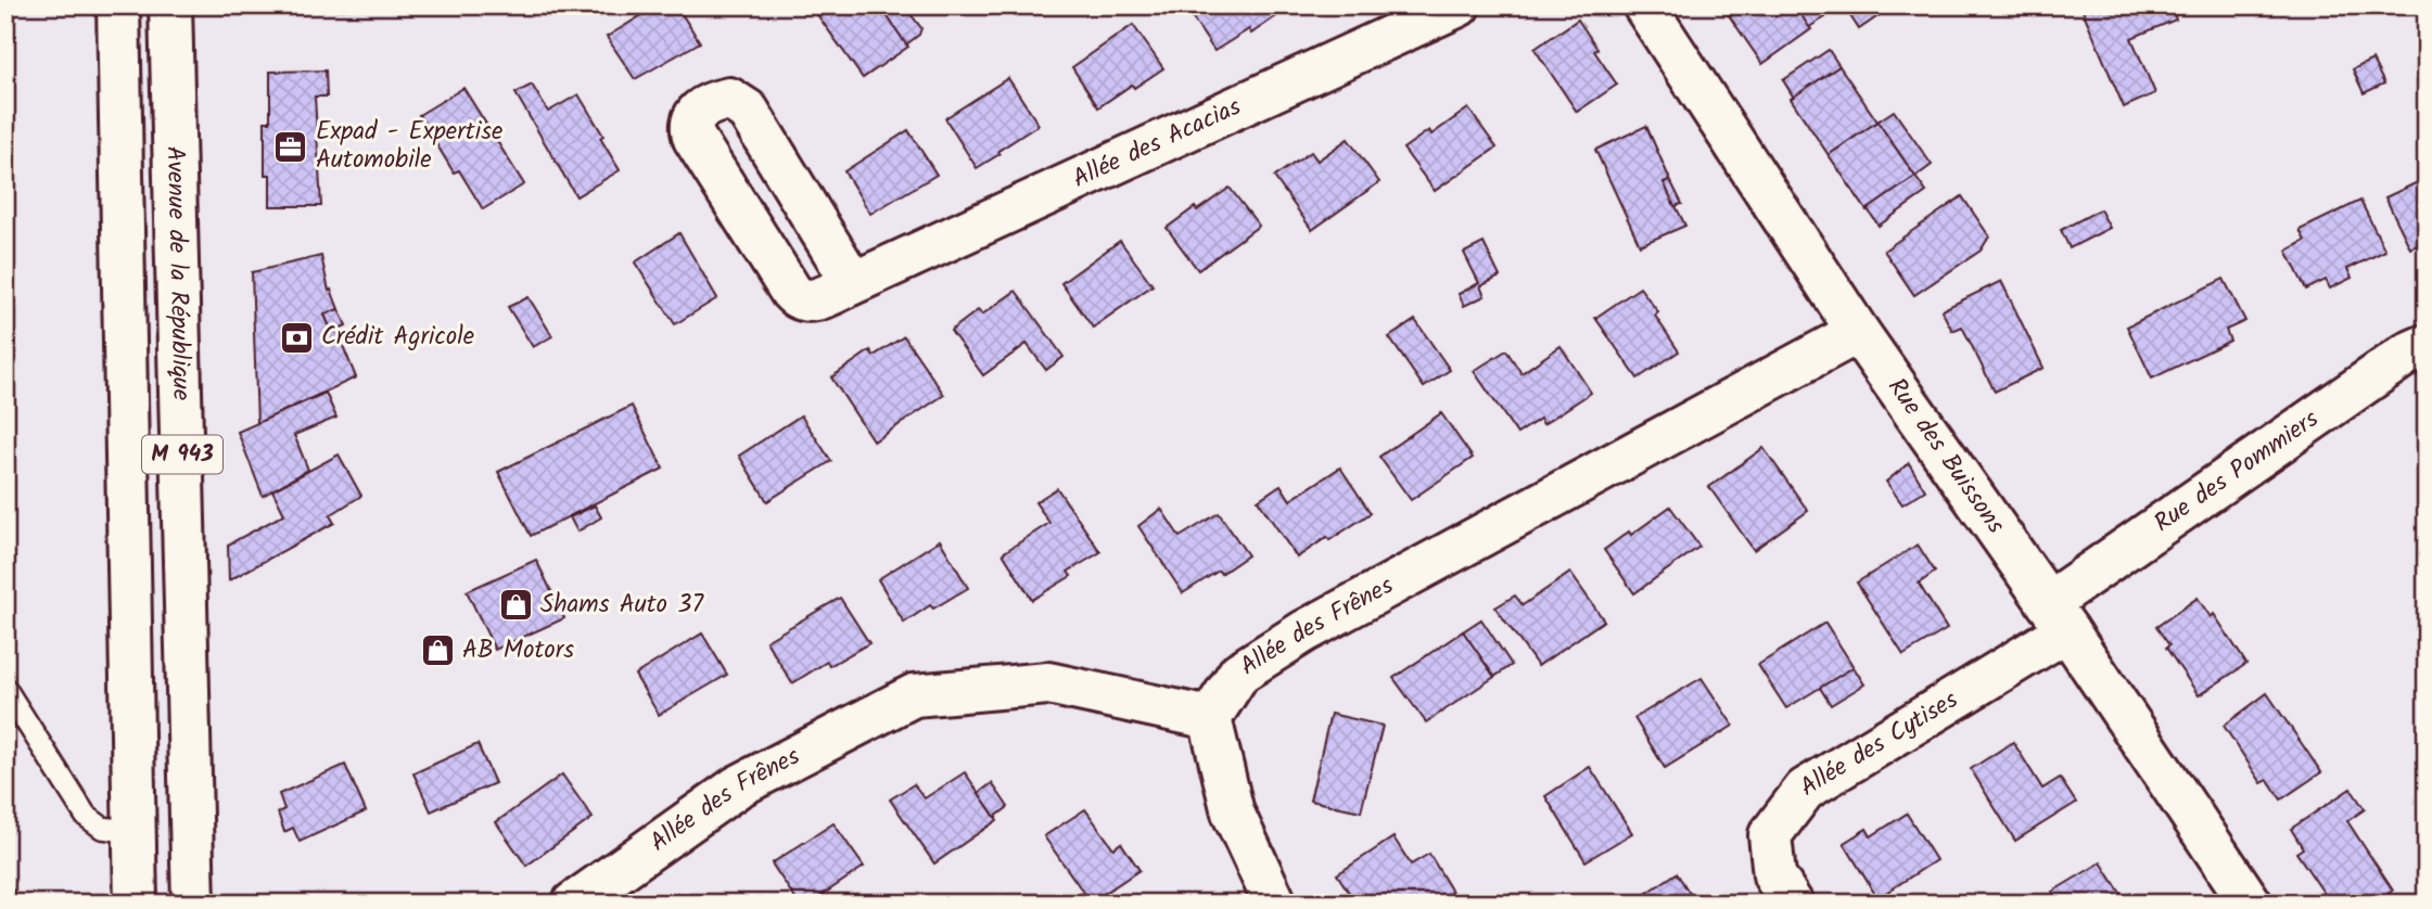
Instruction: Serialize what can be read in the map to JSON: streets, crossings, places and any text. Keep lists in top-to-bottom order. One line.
{"streets":{"street":["Allée des Acacias","Avenue de la République","M 943","Rue des Buissons","Rue des Pommiers","Allée des Frênes","Allée des Cytises"]},"crossings":[["Rue des Buissons","Rue des Pommiers"],["Rue des Buissons","Allée des Frênes"],["Rue des Buissons","Allée des Cytises"],["Rue des Pommiers","Allée des Cytises"]],"places":{"office":["Expad - Expertise Automobile"],"bank":["Crédit Agricole"],"shop":["Shams Auto 37","AB Motors"]}}
